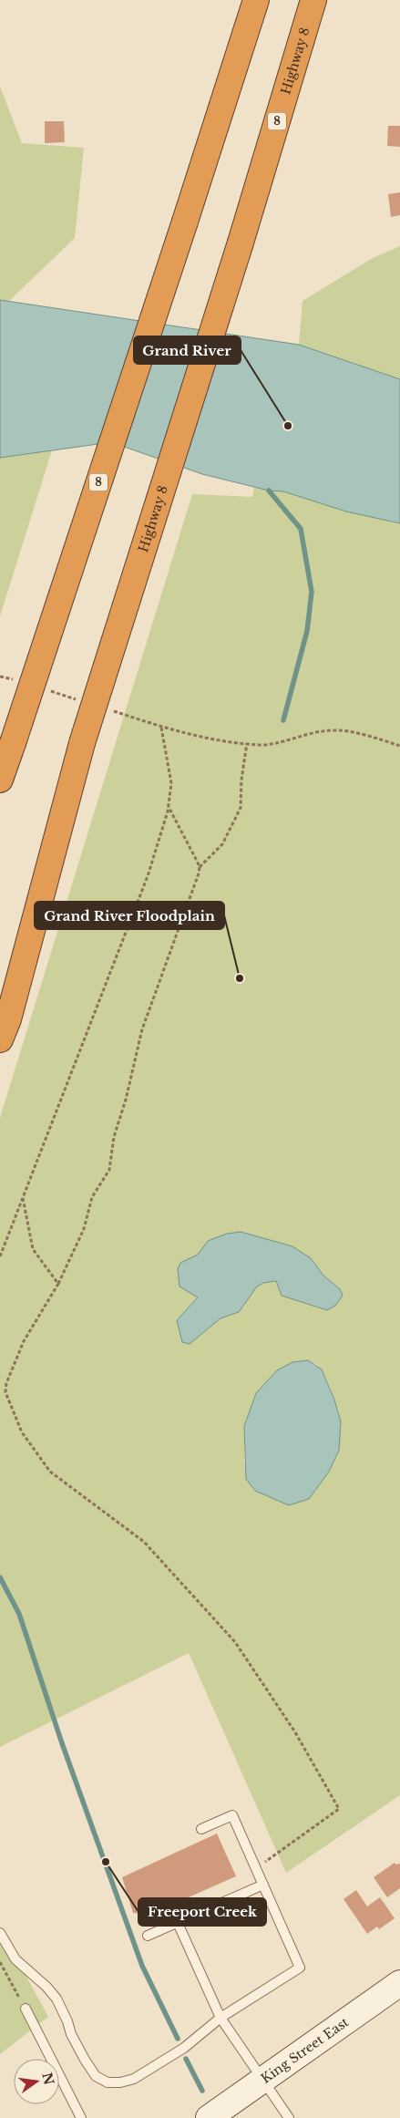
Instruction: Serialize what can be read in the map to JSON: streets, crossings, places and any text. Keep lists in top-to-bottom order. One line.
{"streets":{"highway":["Highway 8","8"],"main road":["King Street East"]},"places":["Grand River","Grand River Floodplain","Freeport Creek"],"north":"right"}
